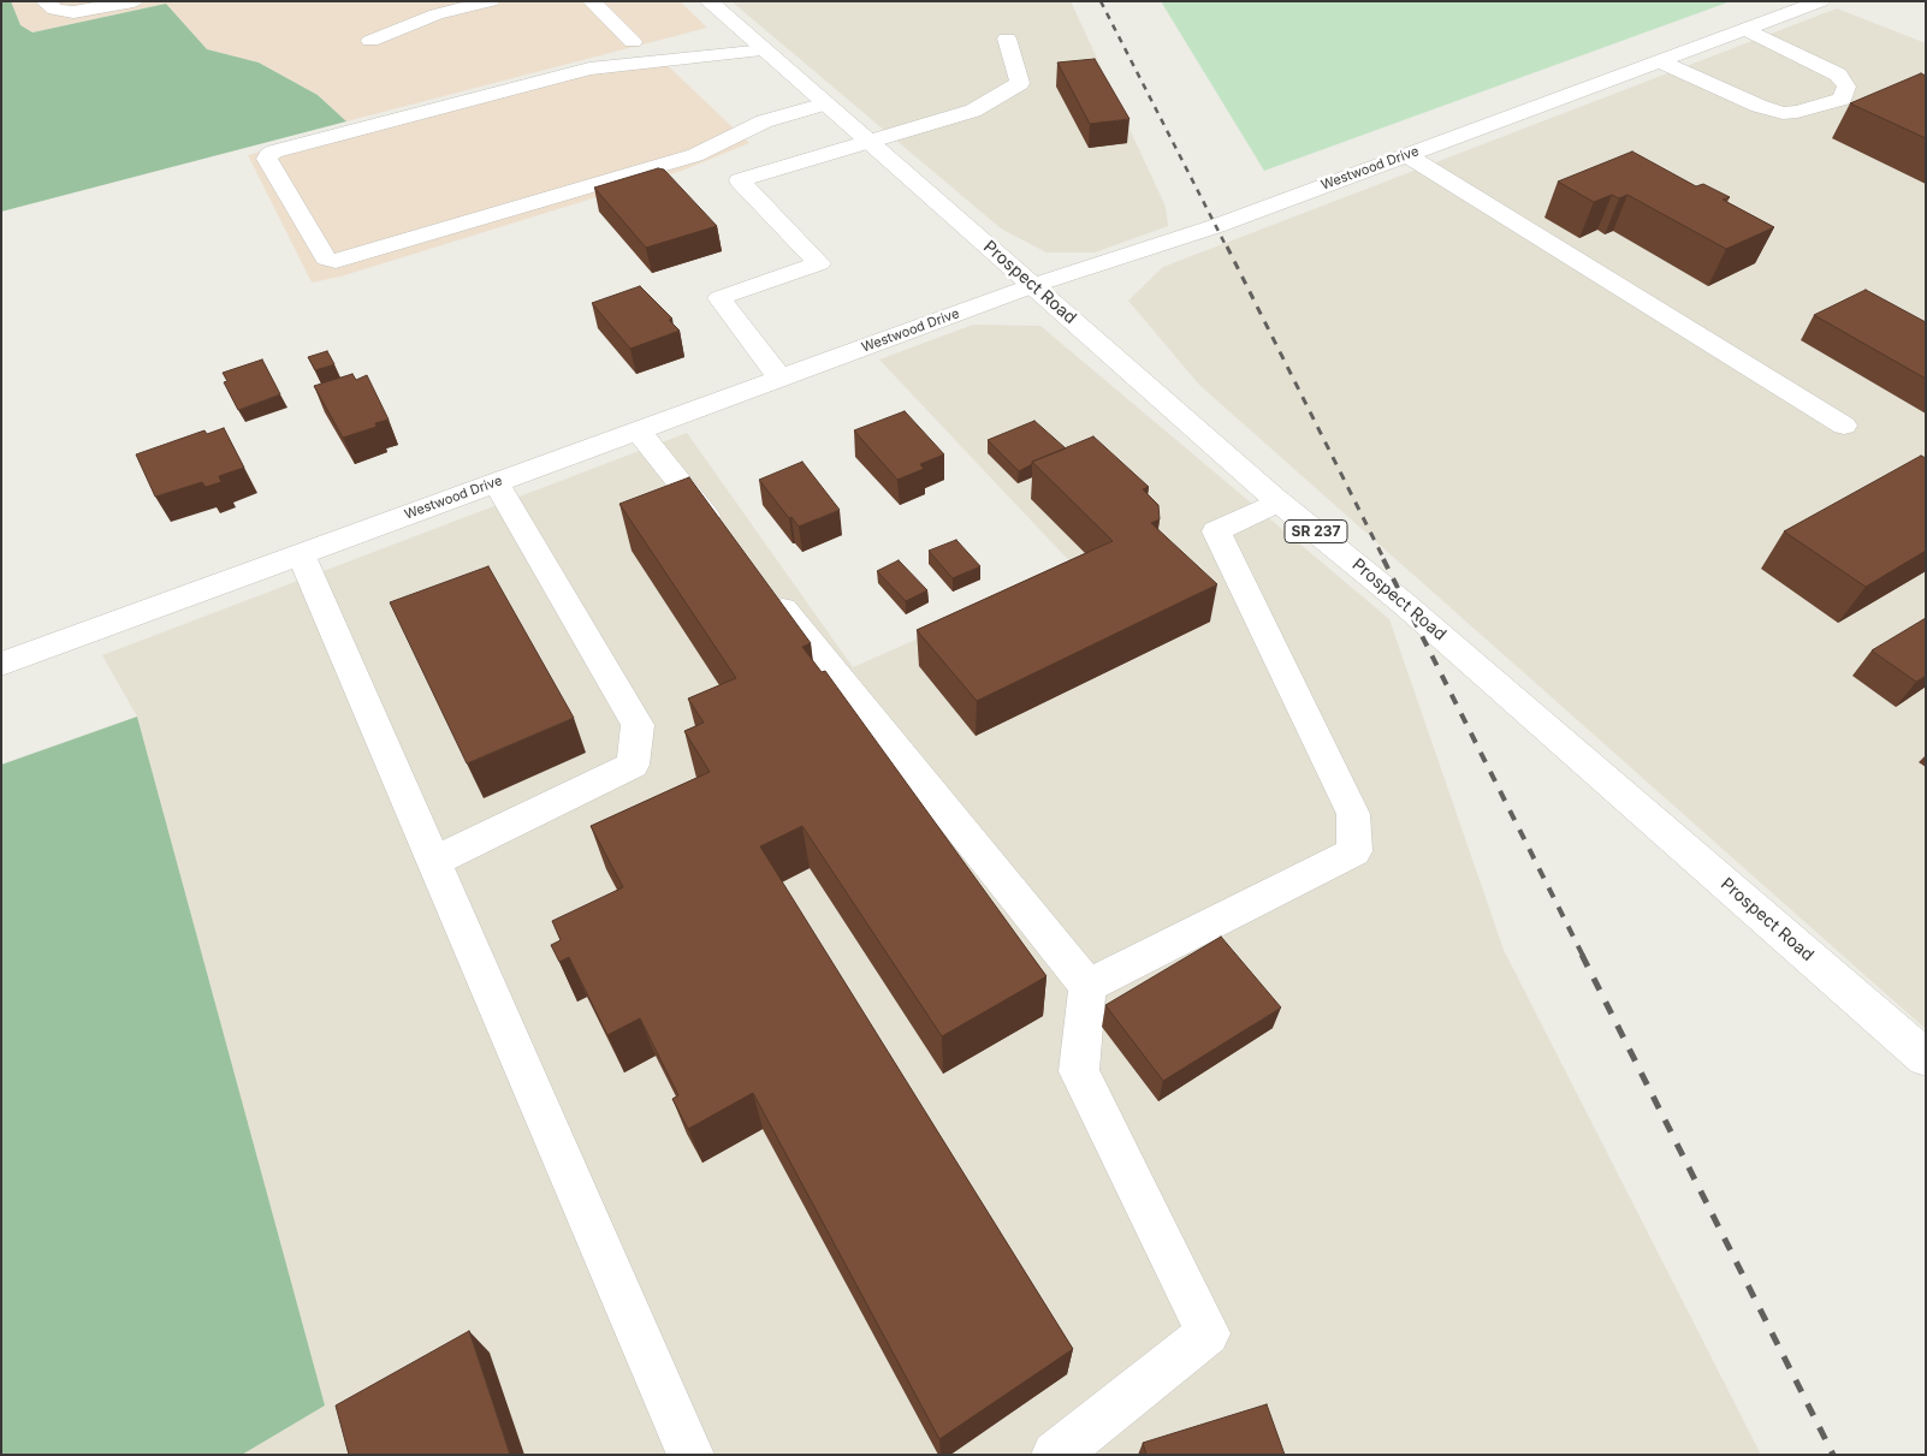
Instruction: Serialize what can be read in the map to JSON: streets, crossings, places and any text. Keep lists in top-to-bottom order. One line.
{"streets":{"street":["Westwood Drive","Prospect Road","SR 237"]},"crossings":[["Westwood Drive","Prospect Road"]]}
